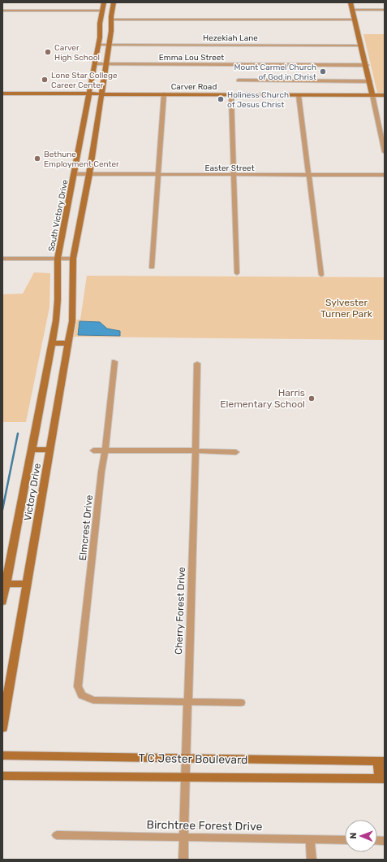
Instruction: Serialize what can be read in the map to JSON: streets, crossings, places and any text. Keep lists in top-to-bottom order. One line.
{"streets":{"main road":["Carver Road","South Victory Drive","Victory Drive","T C Jester Boulevard"],"street":["Hezekiah Lane","Emma Lou Street","Easter Street","Elmcrest Drive","Cherry Forest Drive","Birchtree Forest Drive"]},"crossings":[["Hezekiah Lane","South Victory Drive"],["Emma Lou Street","South Victory Drive"],["Carver Road","South Victory Drive"],["Easter Street","South Victory Drive"],["South Victory Drive","Victory Drive"],["Elmcrest Drive","Cherry Forest Drive"],["Cherry Forest Drive","T C Jester Boulevard"],["Cherry Forest Drive","Birchtree Forest Drive"]],"parks":["Sylvester Turner Park"],"places":["Carver High School","Mount Carmel Church of God in Christ","Lone Star College Career Center","Holiness Church of Jesus Christ","Bethune Employment Center","Harris Elementary School"],"north":"left"}
